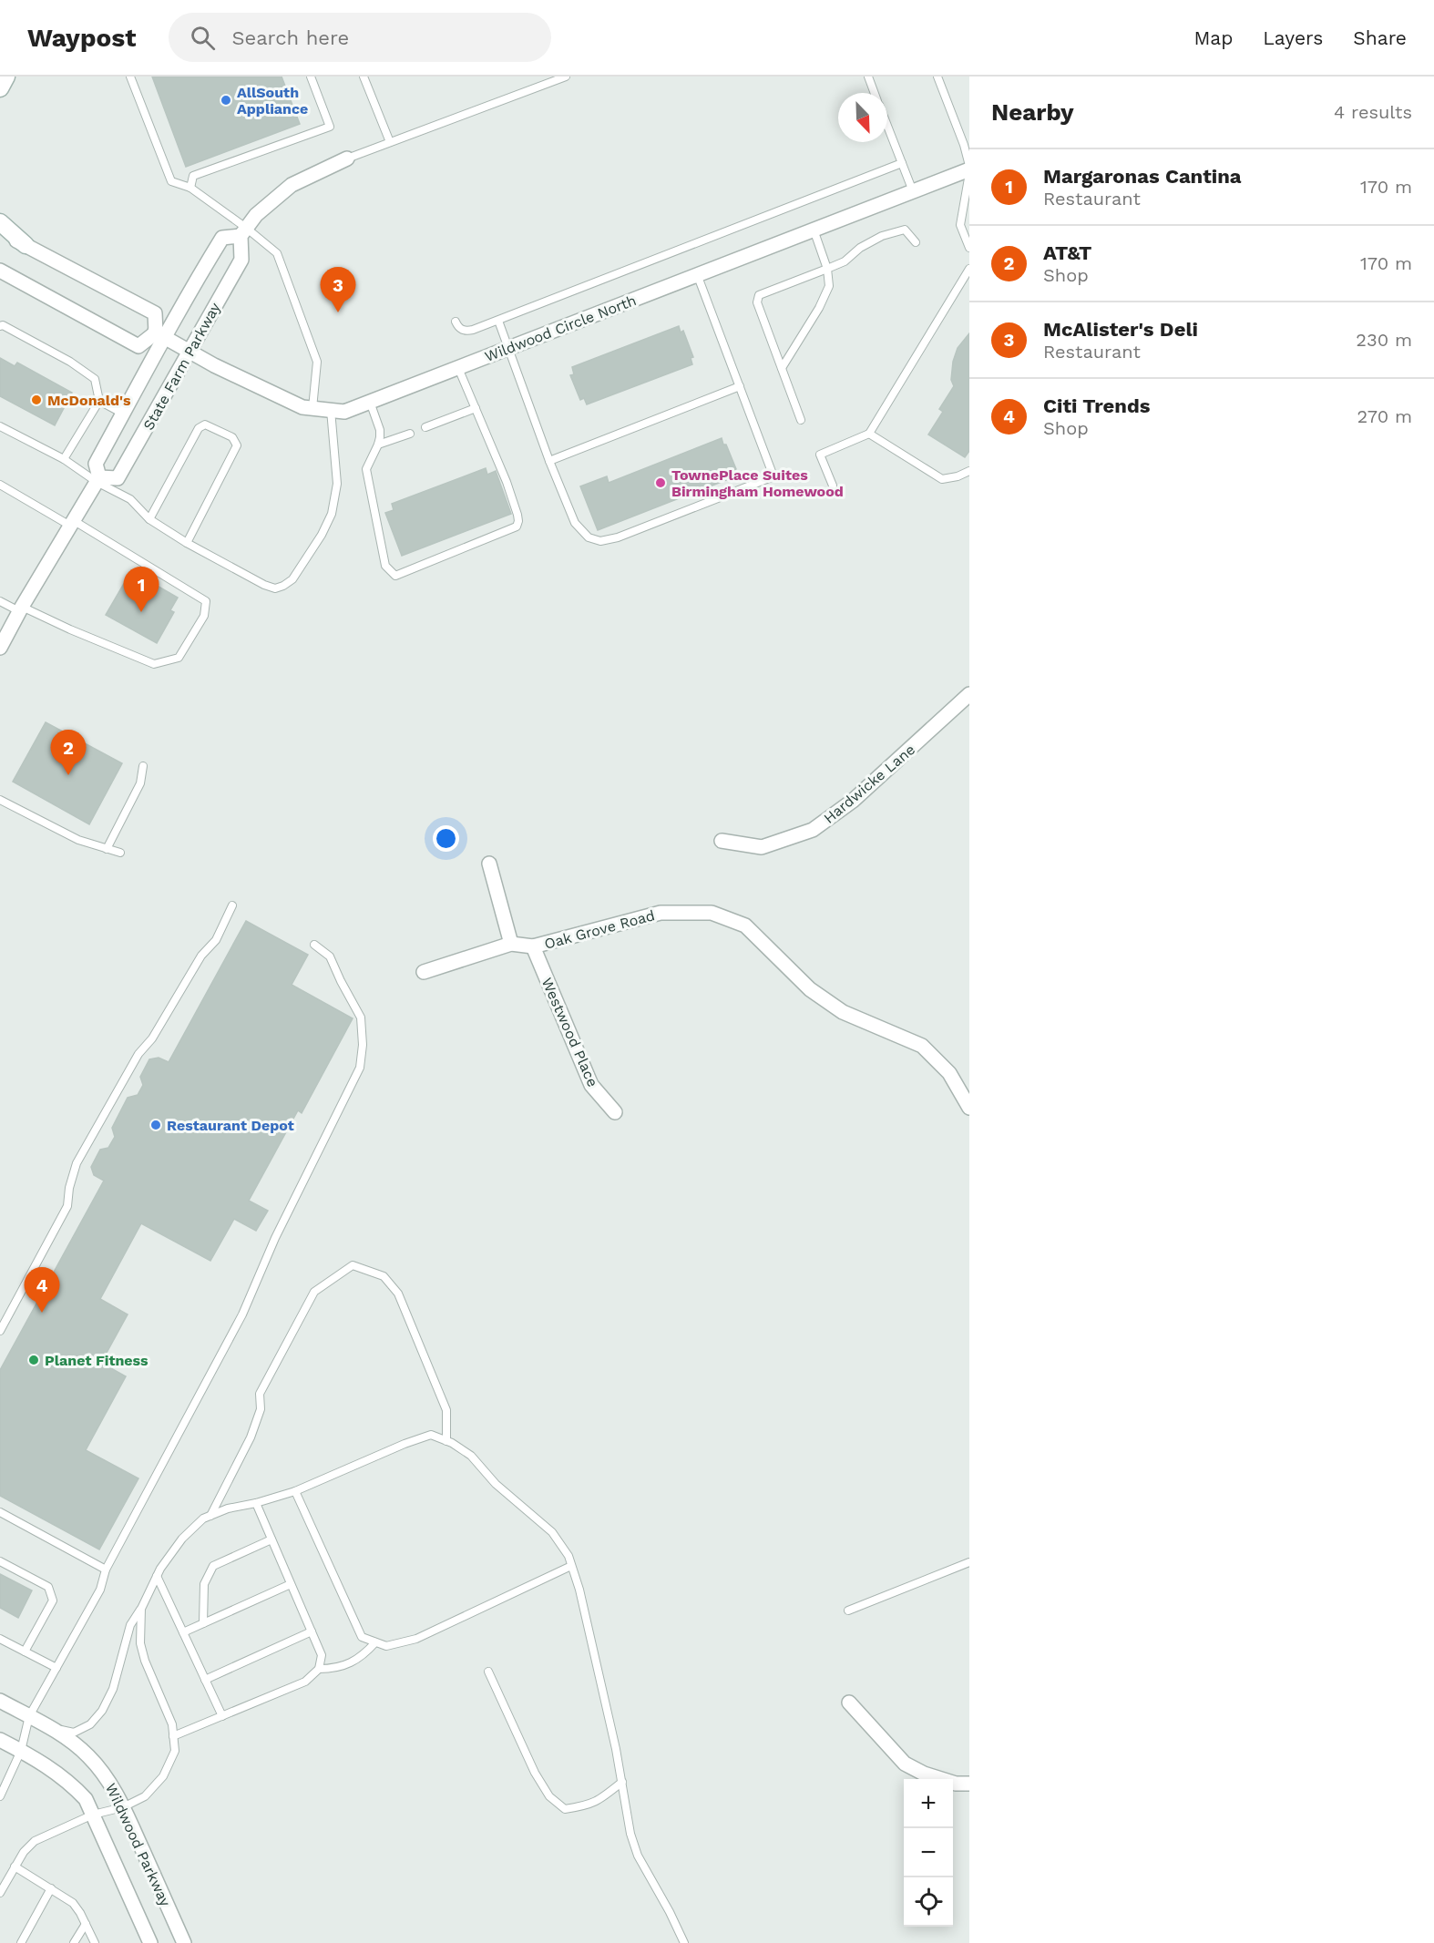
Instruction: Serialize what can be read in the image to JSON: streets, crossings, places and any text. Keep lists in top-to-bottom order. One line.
{"streets":{"street":["Wildwood Circle North","State Farm Parkway","Hardwicke Lane","Oak Grove Road","Westwood Place","Wildwood Parkway"]},"crossings":[["Wildwood Circle North","State Farm Parkway"],["Oak Grove Road","Westwood Place"]],"places":["AllSouth Appliance","McDonald's","TownePlace Suites Birmingham Homewood","Restaurant Depot","Planet Fitness"],"north":"bottom right","page":{"header":"Waypost","search":"Search here","nav":["Map","Layers","Share"],"heading":["Nearby","4 results"],"list":[{"mark":"1","name":"Margaronas Cantina","note":"Restaurant","value":"170 m"},{"mark":"2","name":"AT&T","note":"Shop","value":"170 m"},{"mark":"3","name":"McAlister's Deli","note":"Restaurant","value":"230 m"},{"mark":"4","name":"Citi Trends","note":"Shop","value":"270 m"}],"pins":["3","1","2","4"],"map_buttons":["+","−"]}}
